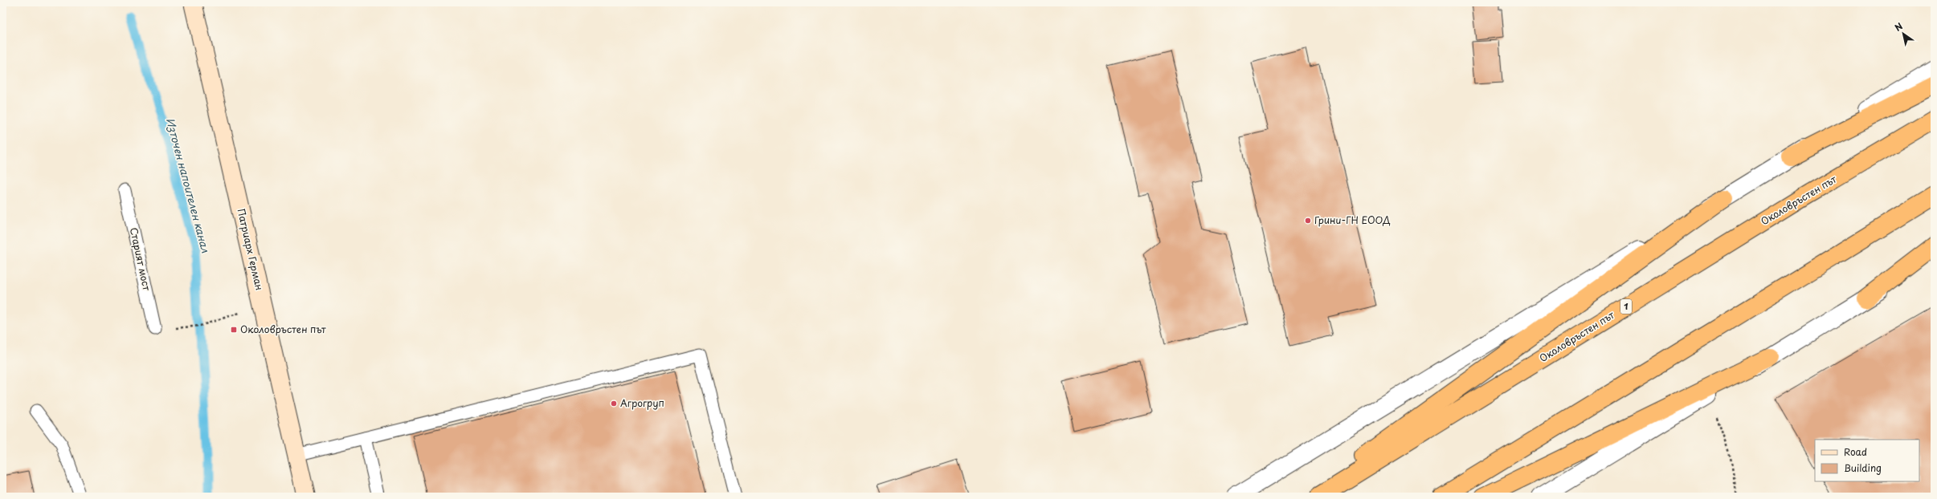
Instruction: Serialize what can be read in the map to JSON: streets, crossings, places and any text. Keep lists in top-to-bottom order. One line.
{"streets":{"highway":["Околовръстен път","1"],"street":["Патриарх Герман"],"lane":["Старият мост"]},"water":["Източен напоителен канал"],"places":{"other":["Грини-ГН ЕООД","Агрогруп"],"transit":["Околовръстен път"]},"legend":["Road","Building"],"north":"top left"}
